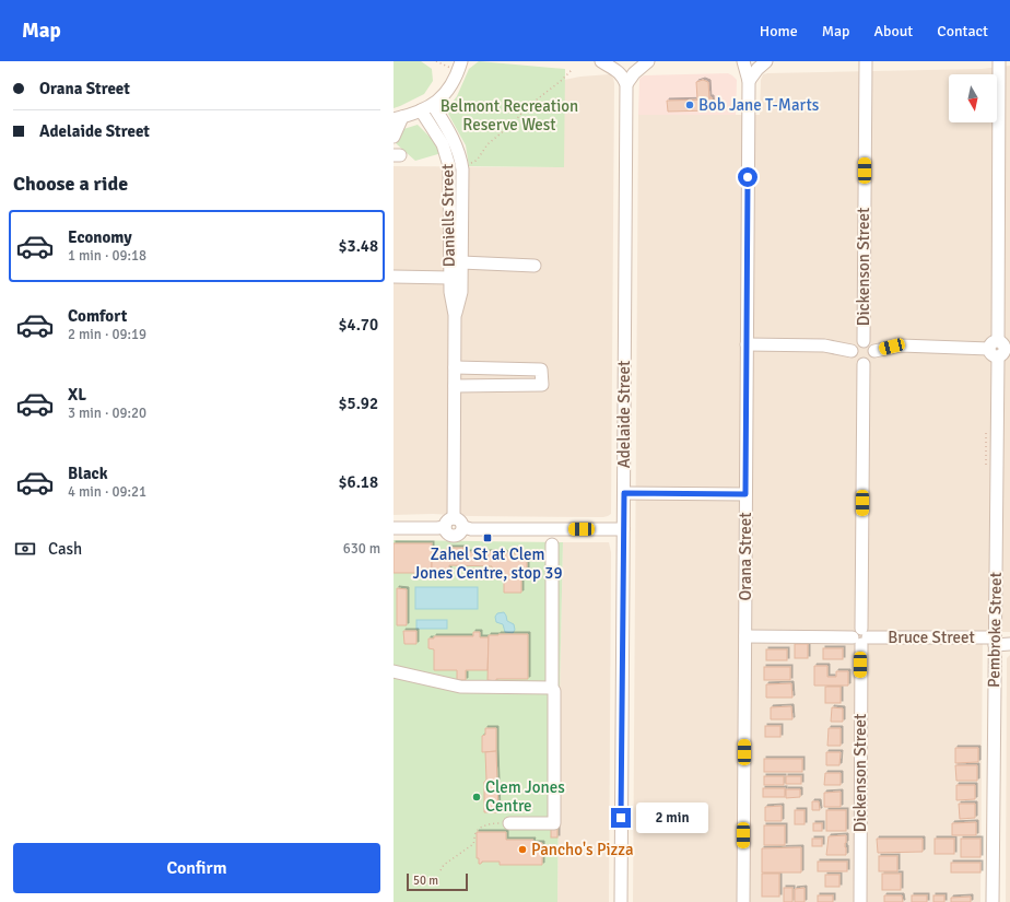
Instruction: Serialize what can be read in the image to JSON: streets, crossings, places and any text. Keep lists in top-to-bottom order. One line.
{"streets":{"street":["Daniells Street","Dickenson Street","Adelaide Street","Orana Street","Pembroke Street","Bruce Street"]},"crossings":[["Dickenson Street","Bruce Street"],["Orana Street","Bruce Street"],["Pembroke Street","Bruce Street"]],"parks":["Belmont Recreation Reserve West"],"places":{"other":["Bob Jane T-Marts","Clem Jones Centre","Pancho's Pizza"],"transit":["Zahel St at Clem Jones Centre, stop 39"]},"scale_bar":"50 m","north":"bottom","page":{"header":"Map","nav":["Home","Map","About","Contact"],"banner":["Orana Street","Adelaide Street"],"heading":"Choose a ride","list":[{"name":"Economy","note":"1 min · 09:18","value":"$3.48"},{"name":"Comfort","note":"2 min · 09:19","value":"$4.70"},{"name":"XL","note":"3 min · 09:20","value":"$5.92"},{"name":"Black","note":"4 min · 09:21","value":"$6.18"}],"pay":["Cash","630 m"],"bubble":"2 min","buttons":"Confirm","scale":"50 m"}}
